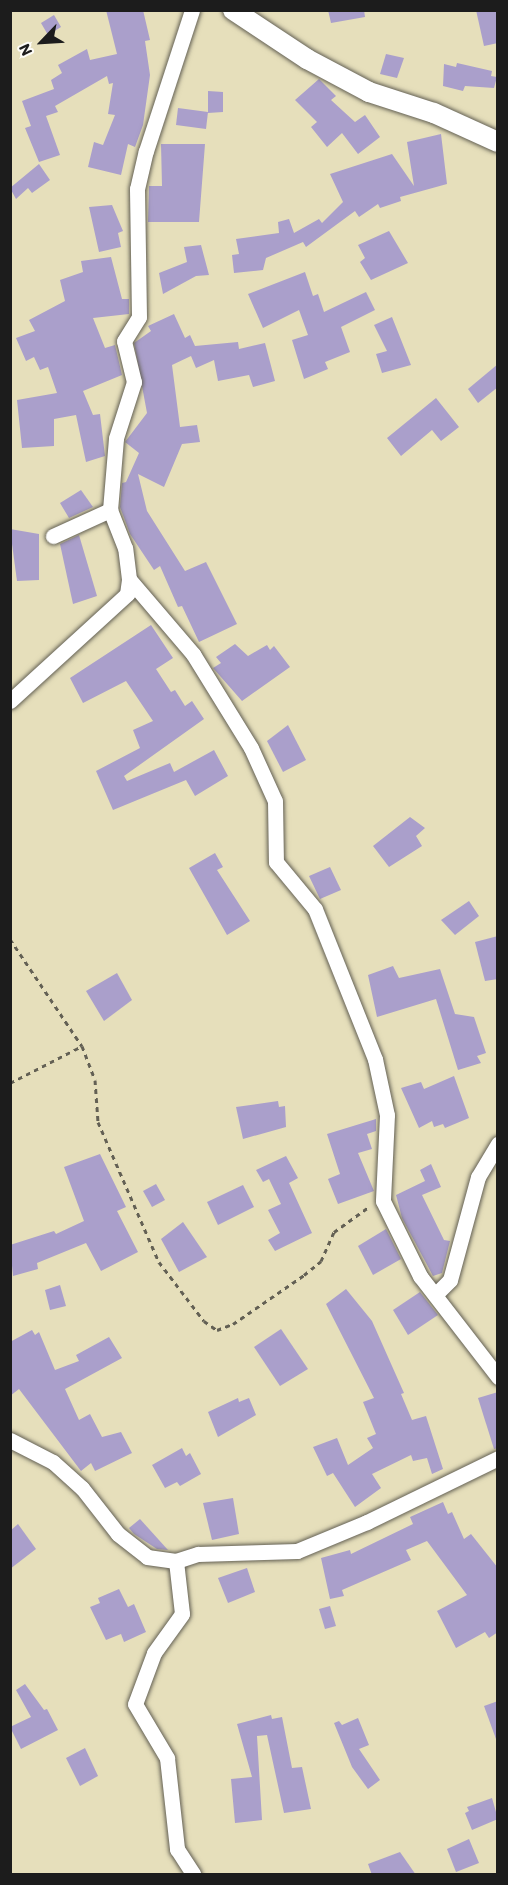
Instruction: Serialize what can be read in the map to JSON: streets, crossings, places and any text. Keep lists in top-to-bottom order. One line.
{"north":"bottom left"}
